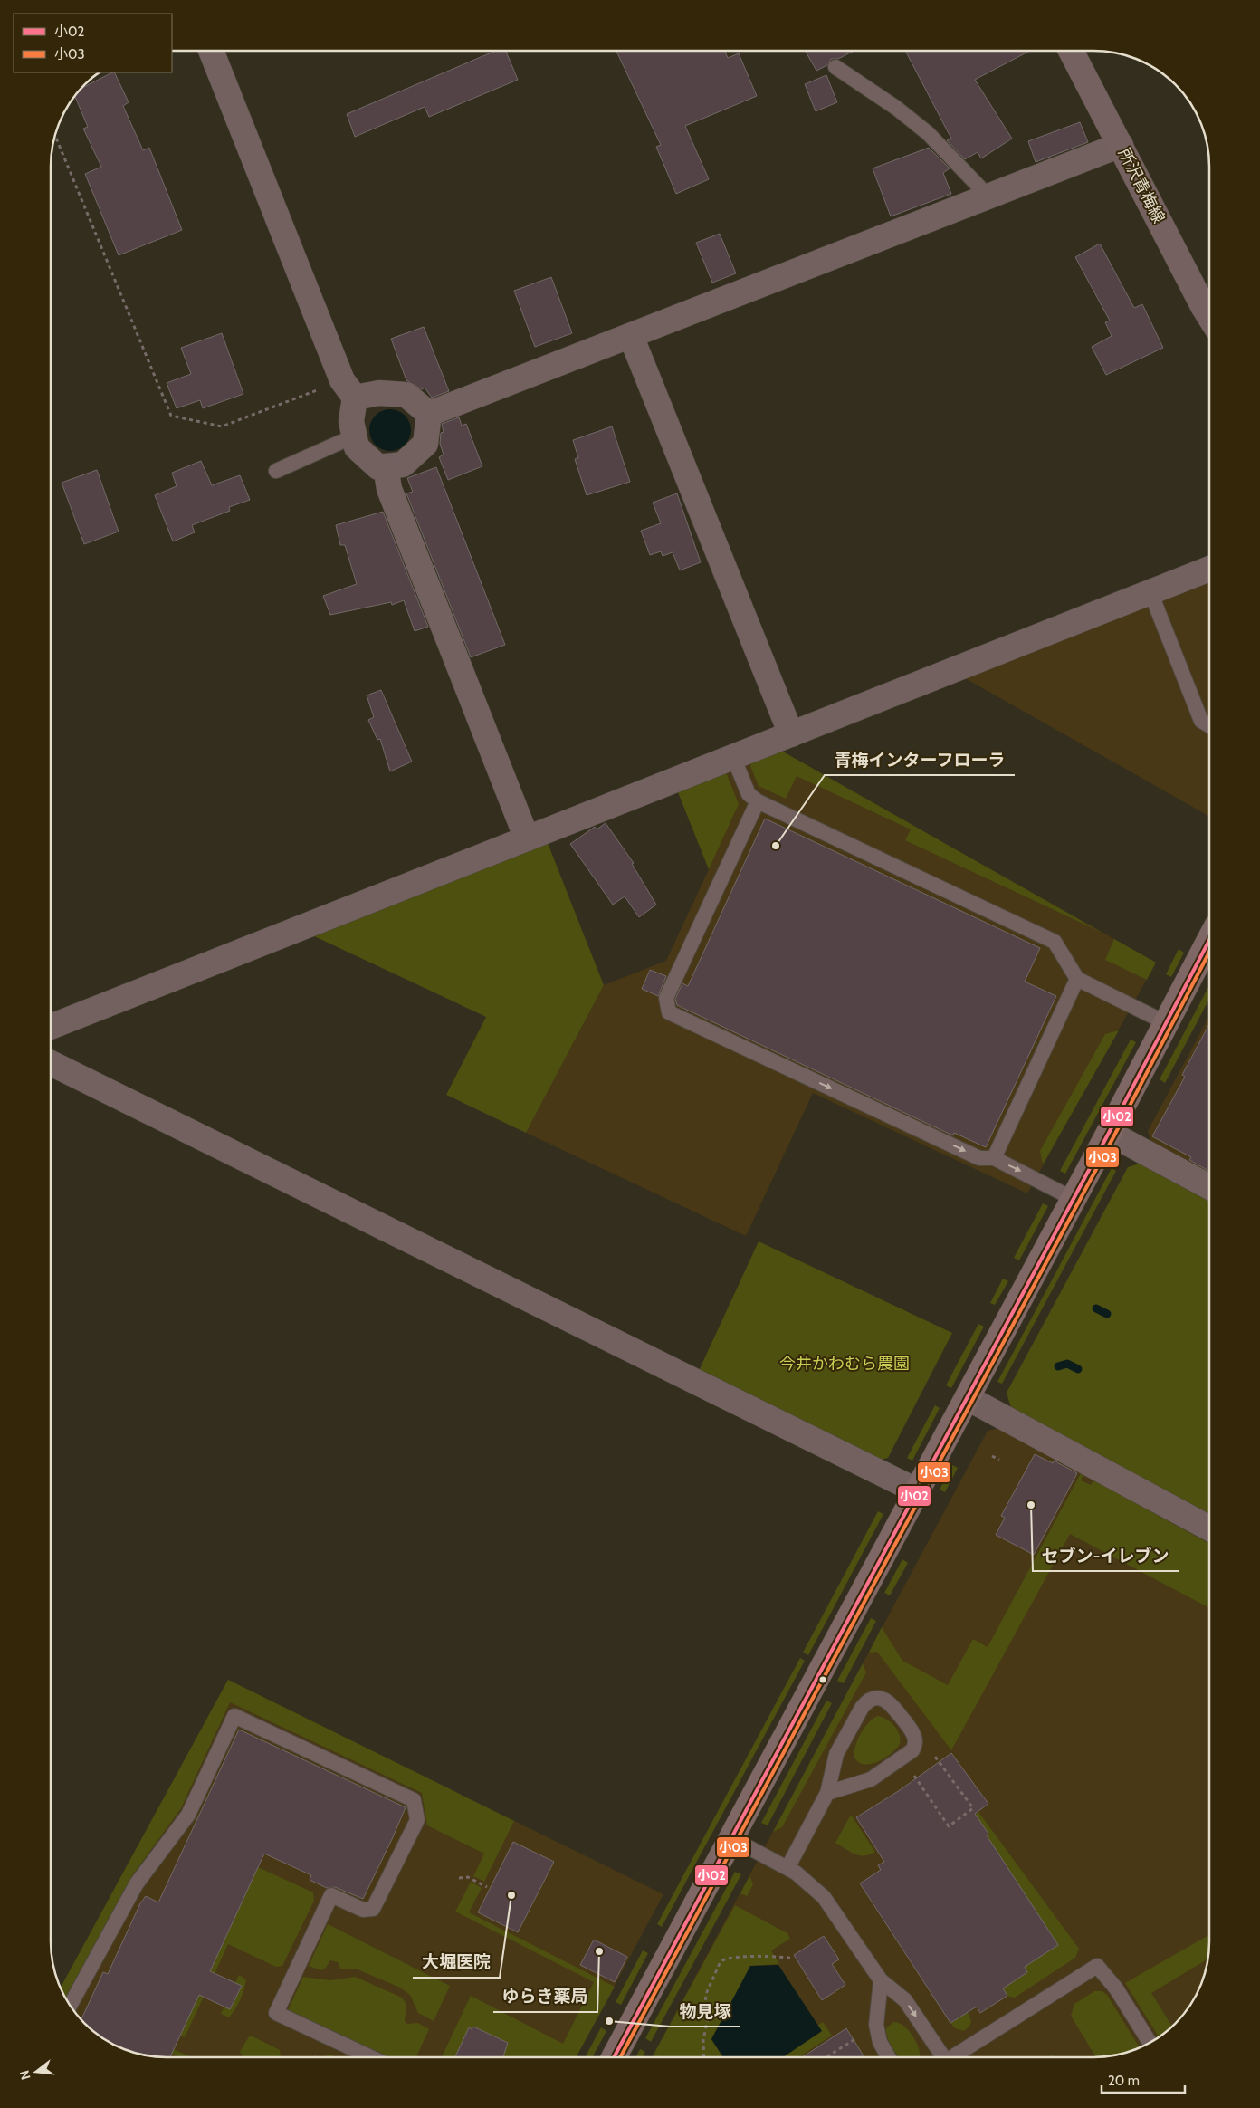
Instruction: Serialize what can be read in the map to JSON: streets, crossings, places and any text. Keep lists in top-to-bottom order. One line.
{"streets":{"main road":["所沢青梅線"]},"parks":["今井かわむら農園"],"places":["青梅インターフローラ","セブン-イレブン","大堀医院","ゆらき薬局","物見塚"],"lines":["transit line 小02","transit line 小03"],"legend":["小02","小03"],"scale_bar":"20 m","north":"left"}
